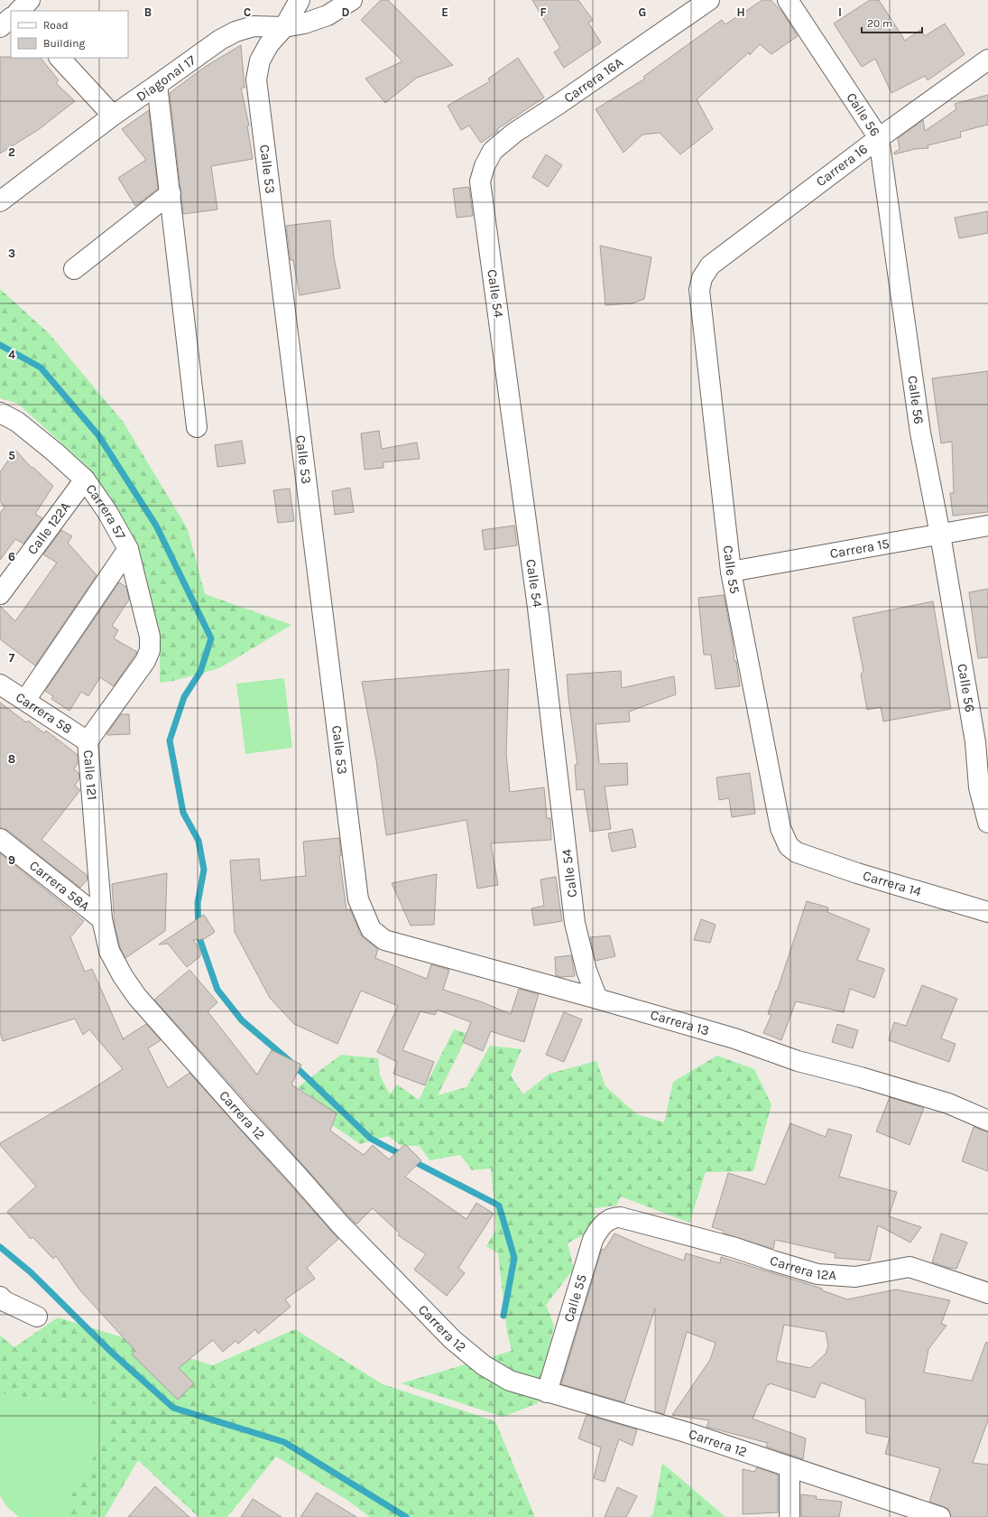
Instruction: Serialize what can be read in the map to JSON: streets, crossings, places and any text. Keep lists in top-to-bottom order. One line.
{"streets":{"street":["Diagonal 17","Carrera 16A","Calle 56","Carrera 16","Calle 53","Calle 54","Carrera 57","Calle 122A","Carrera 15","Calle 55","Carrera 58","Calle 121","Carrera 14","Carrera 58A","Carrera 13","Carrera 12","Carrera 12A"]},"crossings":[["Diagonal 17","Calle 53"],["Carrera 16A","Calle 54"],["Calle 56","Carrera 16"],["Calle 56","Carrera 15"],["Carrera 16","Calle 55"],["Calle 53","Carrera 13"],["Calle 54","Carrera 13"],["Carrera 57","Calle 122A"],["Carrera 57","Calle 121"],["Carrera 15","Calle 55"],["Calle 55","Carrera 14"],["Calle 55","Carrera 12"],["Calle 55","Carrera 12A"],["Carrera 58","Calle 121"],["Calle 121","Carrera 58A"],["Calle 121","Carrera 12"],["Carrera 58A","Carrera 12"]],"legend":["Road","Building"],"scale_bar":"20 m","grid":{"columns":["B","C","D","E","F","G","H","I"],"rows":["2","3","4","5","6","7","8","9"]}}
